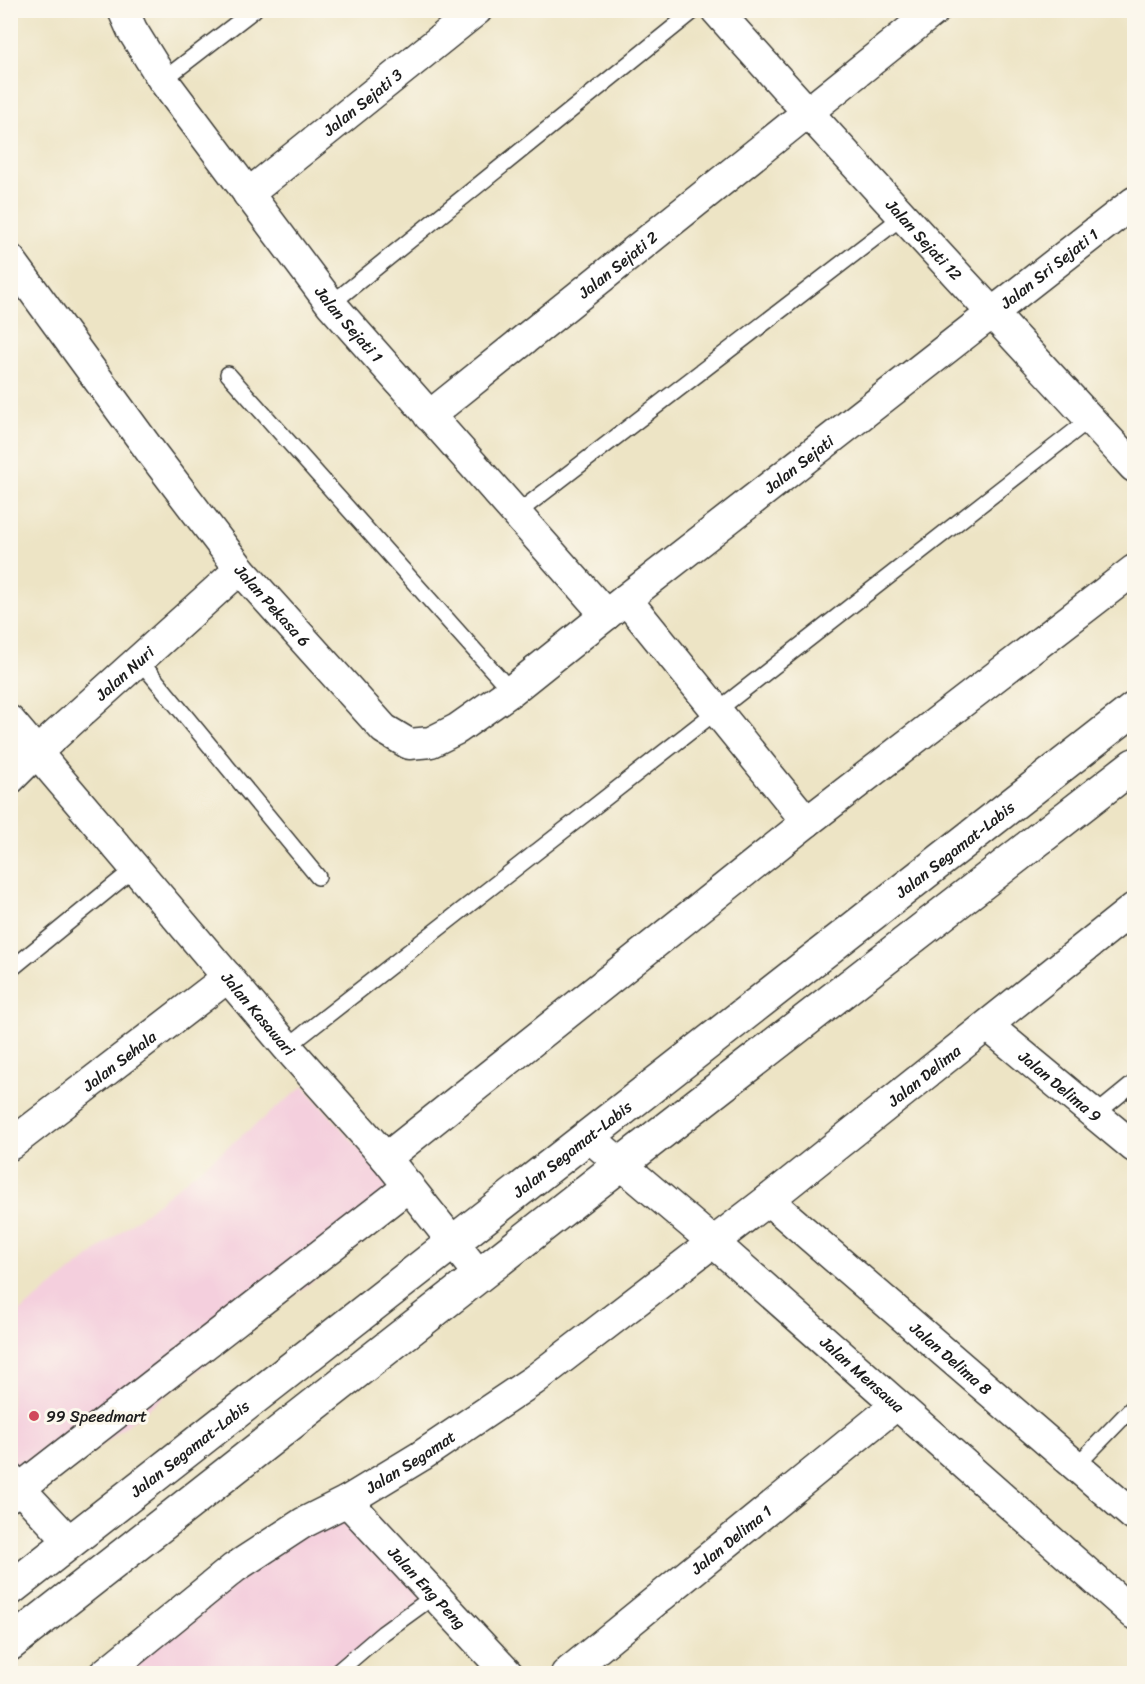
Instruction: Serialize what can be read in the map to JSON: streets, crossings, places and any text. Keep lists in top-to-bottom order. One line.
{"streets":{"highway":["Jalan Segamat-Labis"],"street":["Jalan Sejati 3","Jalan Sejati 12","Jalan Sejati 2","Jalan Sri Sejati 1","Jalan Sejati 1","Jalan Sejati","Jalan Pekasa 6","Jalan Nuri","Jalan Kasawari","Jalan Sehala","Jalan Delima","Jalan Delima 9","Jalan Delima 8","Jalan Mensawa","Jalan Segamat","Jalan Delima 1","Jalan Eng Peng"]},"crossings":[["Jalan Sejati 3","Jalan Sejati 1"],["Jalan Sejati 12","Jalan Sejati 2"],["Jalan Sejati 12","Jalan Sri Sejati 1"],["Jalan Sejati 12","Jalan Sejati"],["Jalan Sejati 2","Jalan Sejati 1"],["Jalan Sri Sejati 1","Jalan Sejati"],["Jalan Sejati 1","Jalan Sejati"],["Jalan Sejati 1","Jalan Pekasa 6"],["Jalan Sejati","Jalan Pekasa 6"],["Jalan Pekasa 6","Jalan Nuri"],["Jalan Nuri","Jalan Kasawari"],["Jalan Segamat-Labis","Jalan Kasawari"],["Jalan Segamat-Labis","Jalan Mensawa"],["Jalan Kasawari","Jalan Sehala"],["Jalan Delima","Jalan Delima 9"],["Jalan Delima","Jalan Delima 8"],["Jalan Delima","Jalan Mensawa"],["Jalan Delima","Jalan Segamat"],["Jalan Mensawa","Jalan Segamat"],["Jalan Mensawa","Jalan Delima 1"],["Jalan Segamat","Jalan Eng Peng"]],"places":["99 Speedmart"]}
